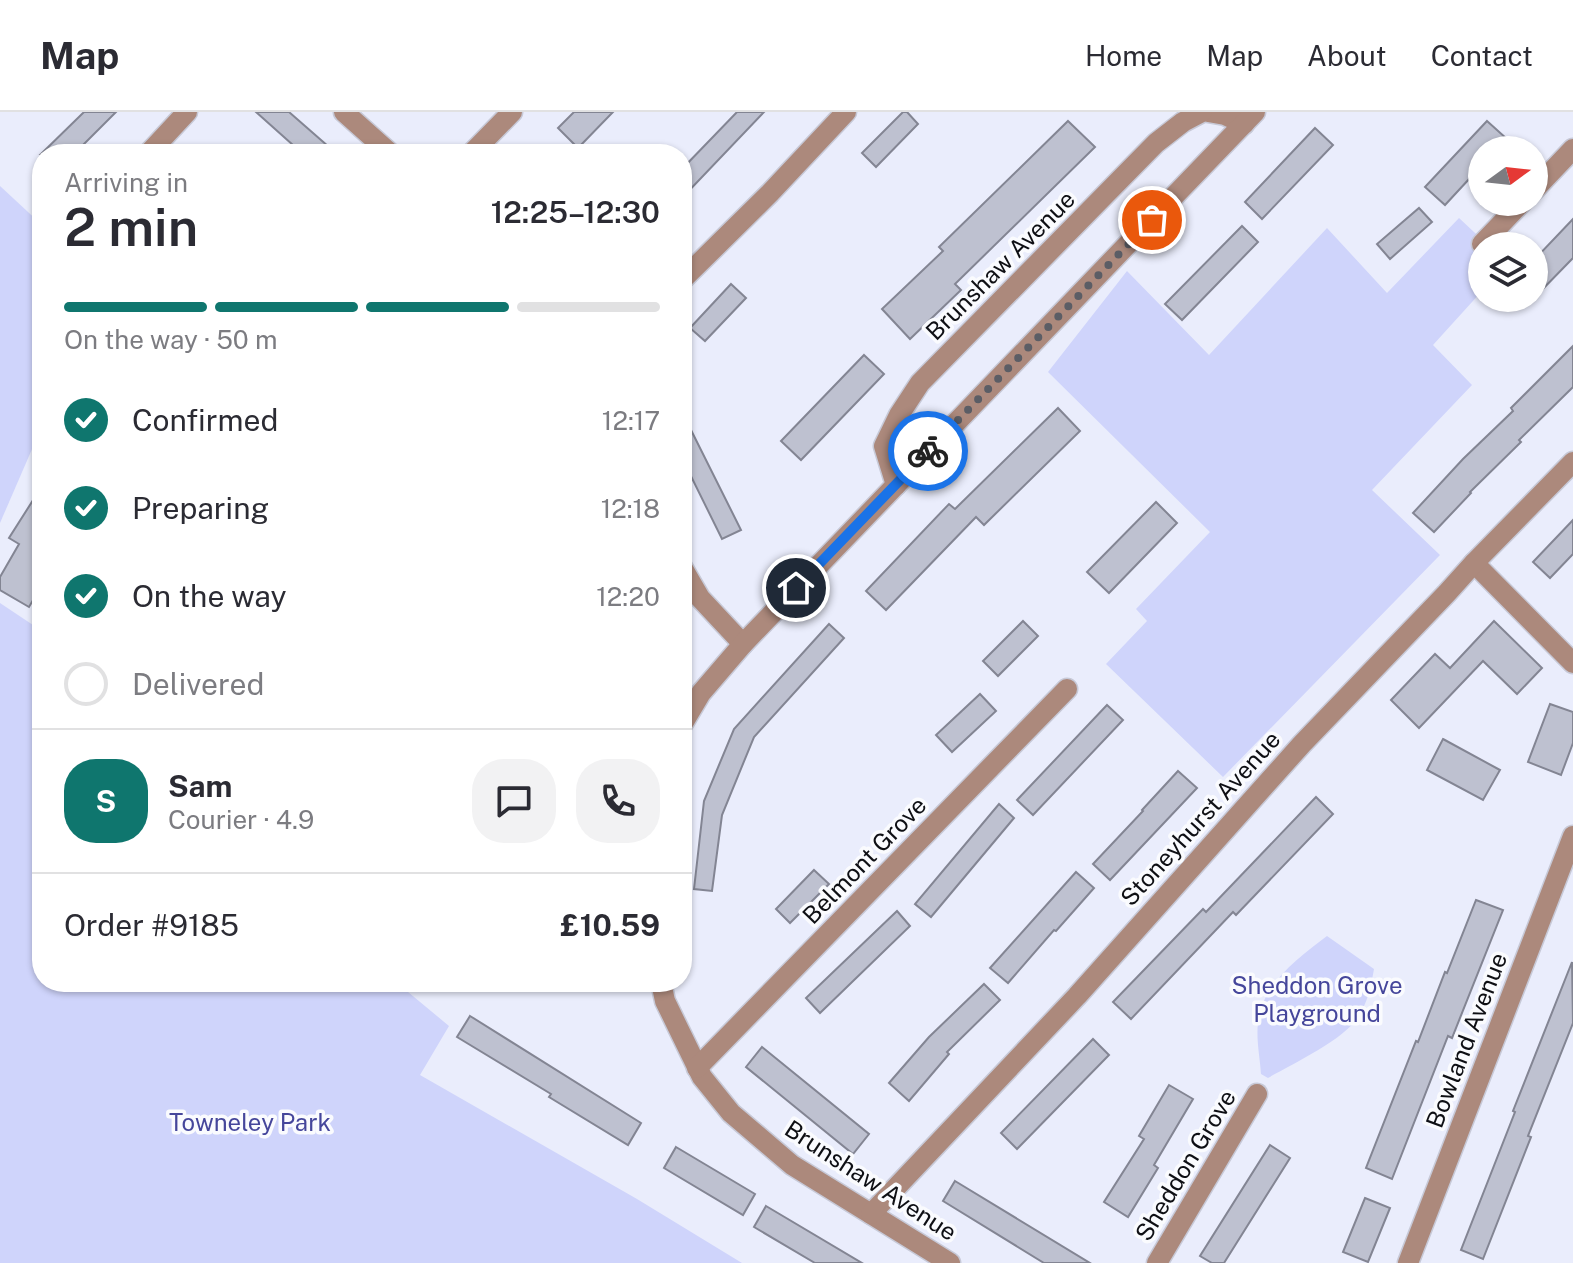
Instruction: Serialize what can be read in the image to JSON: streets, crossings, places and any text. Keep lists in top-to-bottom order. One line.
{"streets":{"street":["Brunshaw Avenue","Stoneyhurst Avenue","Belmont Grove","Bowland Avenue","Sheddon Grove"]},"crossings":[["Brunshaw Avenue","Stoneyhurst Avenue"],["Brunshaw Avenue","Belmont Grove"]],"parks":["Sheddon Grove Playground","Towneley Park"],"north":"right","page":{"header":"Map","nav":["Home","Map","About","Contact"],"heading":["2 min","Arriving in","12:25–12:30"],"panel":["Sam","Courier · 4.9","Order #9185","£10.59"],"bar":"On the way · 50 m","list":[["Confirmed","12:17"],["Preparing","12:18"],["On the way","12:20"],"Delivered"],"round":"S"}}
